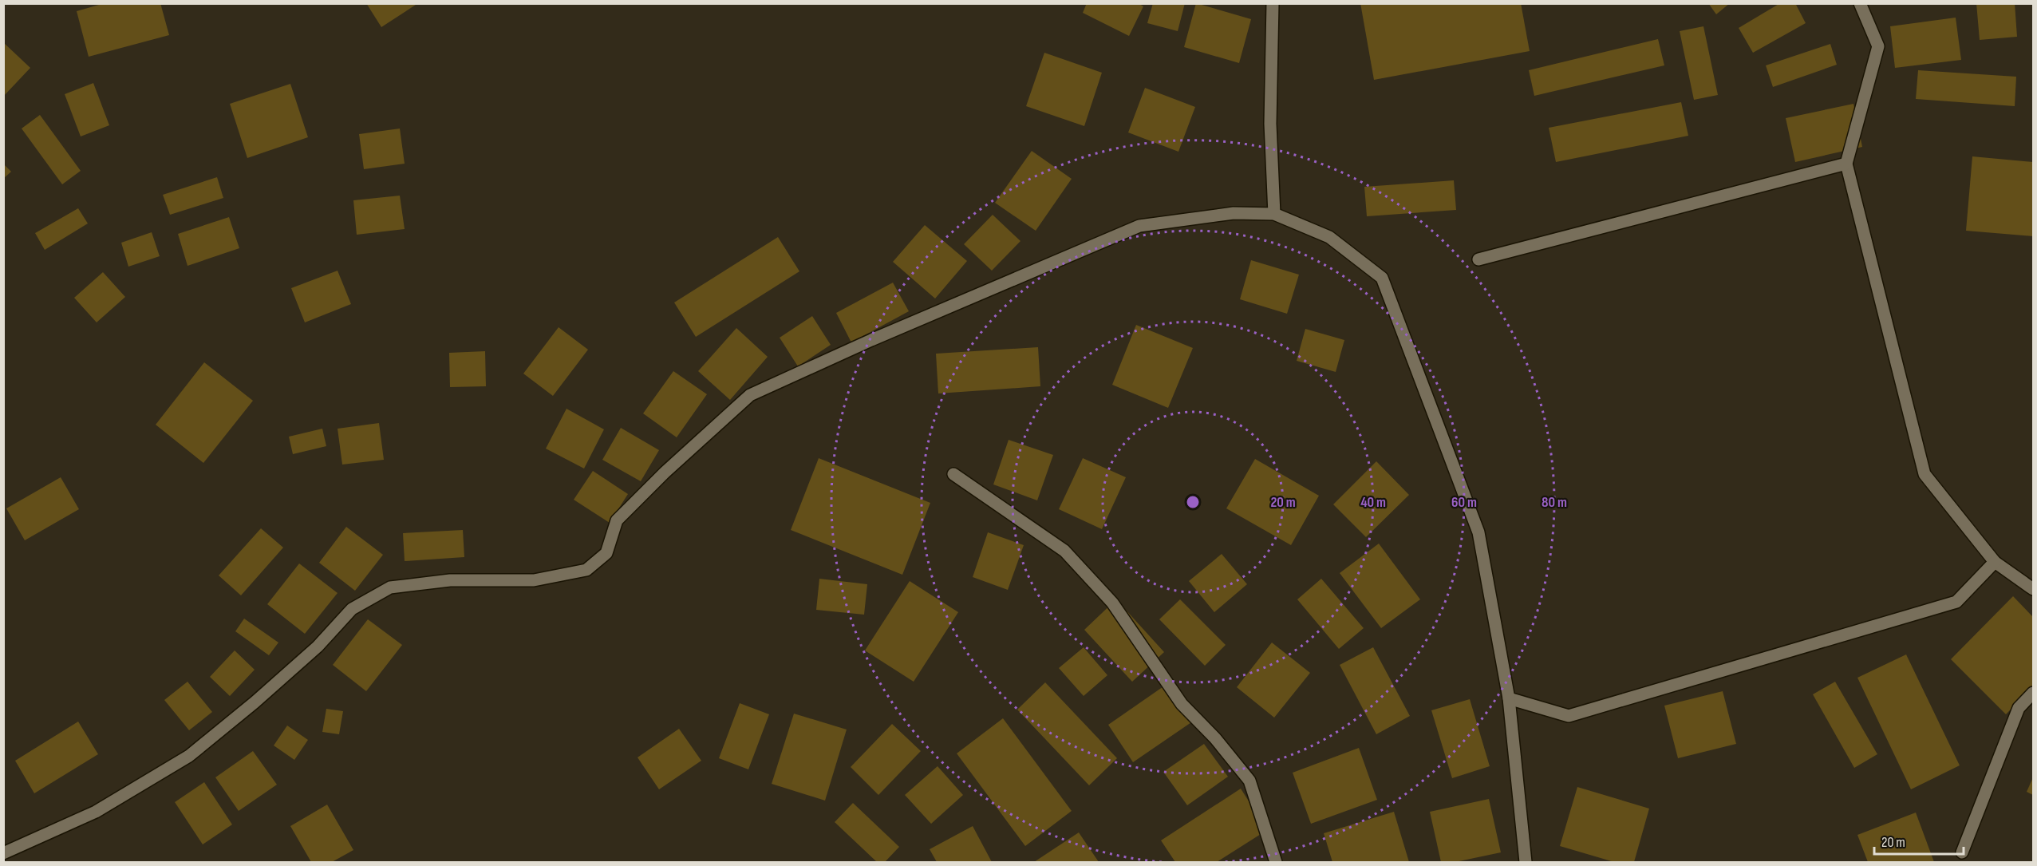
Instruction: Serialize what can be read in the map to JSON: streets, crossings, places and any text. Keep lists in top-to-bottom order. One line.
{"scale_bar":"20 m","rings":["20 m","40 m","60 m","80 m"]}
